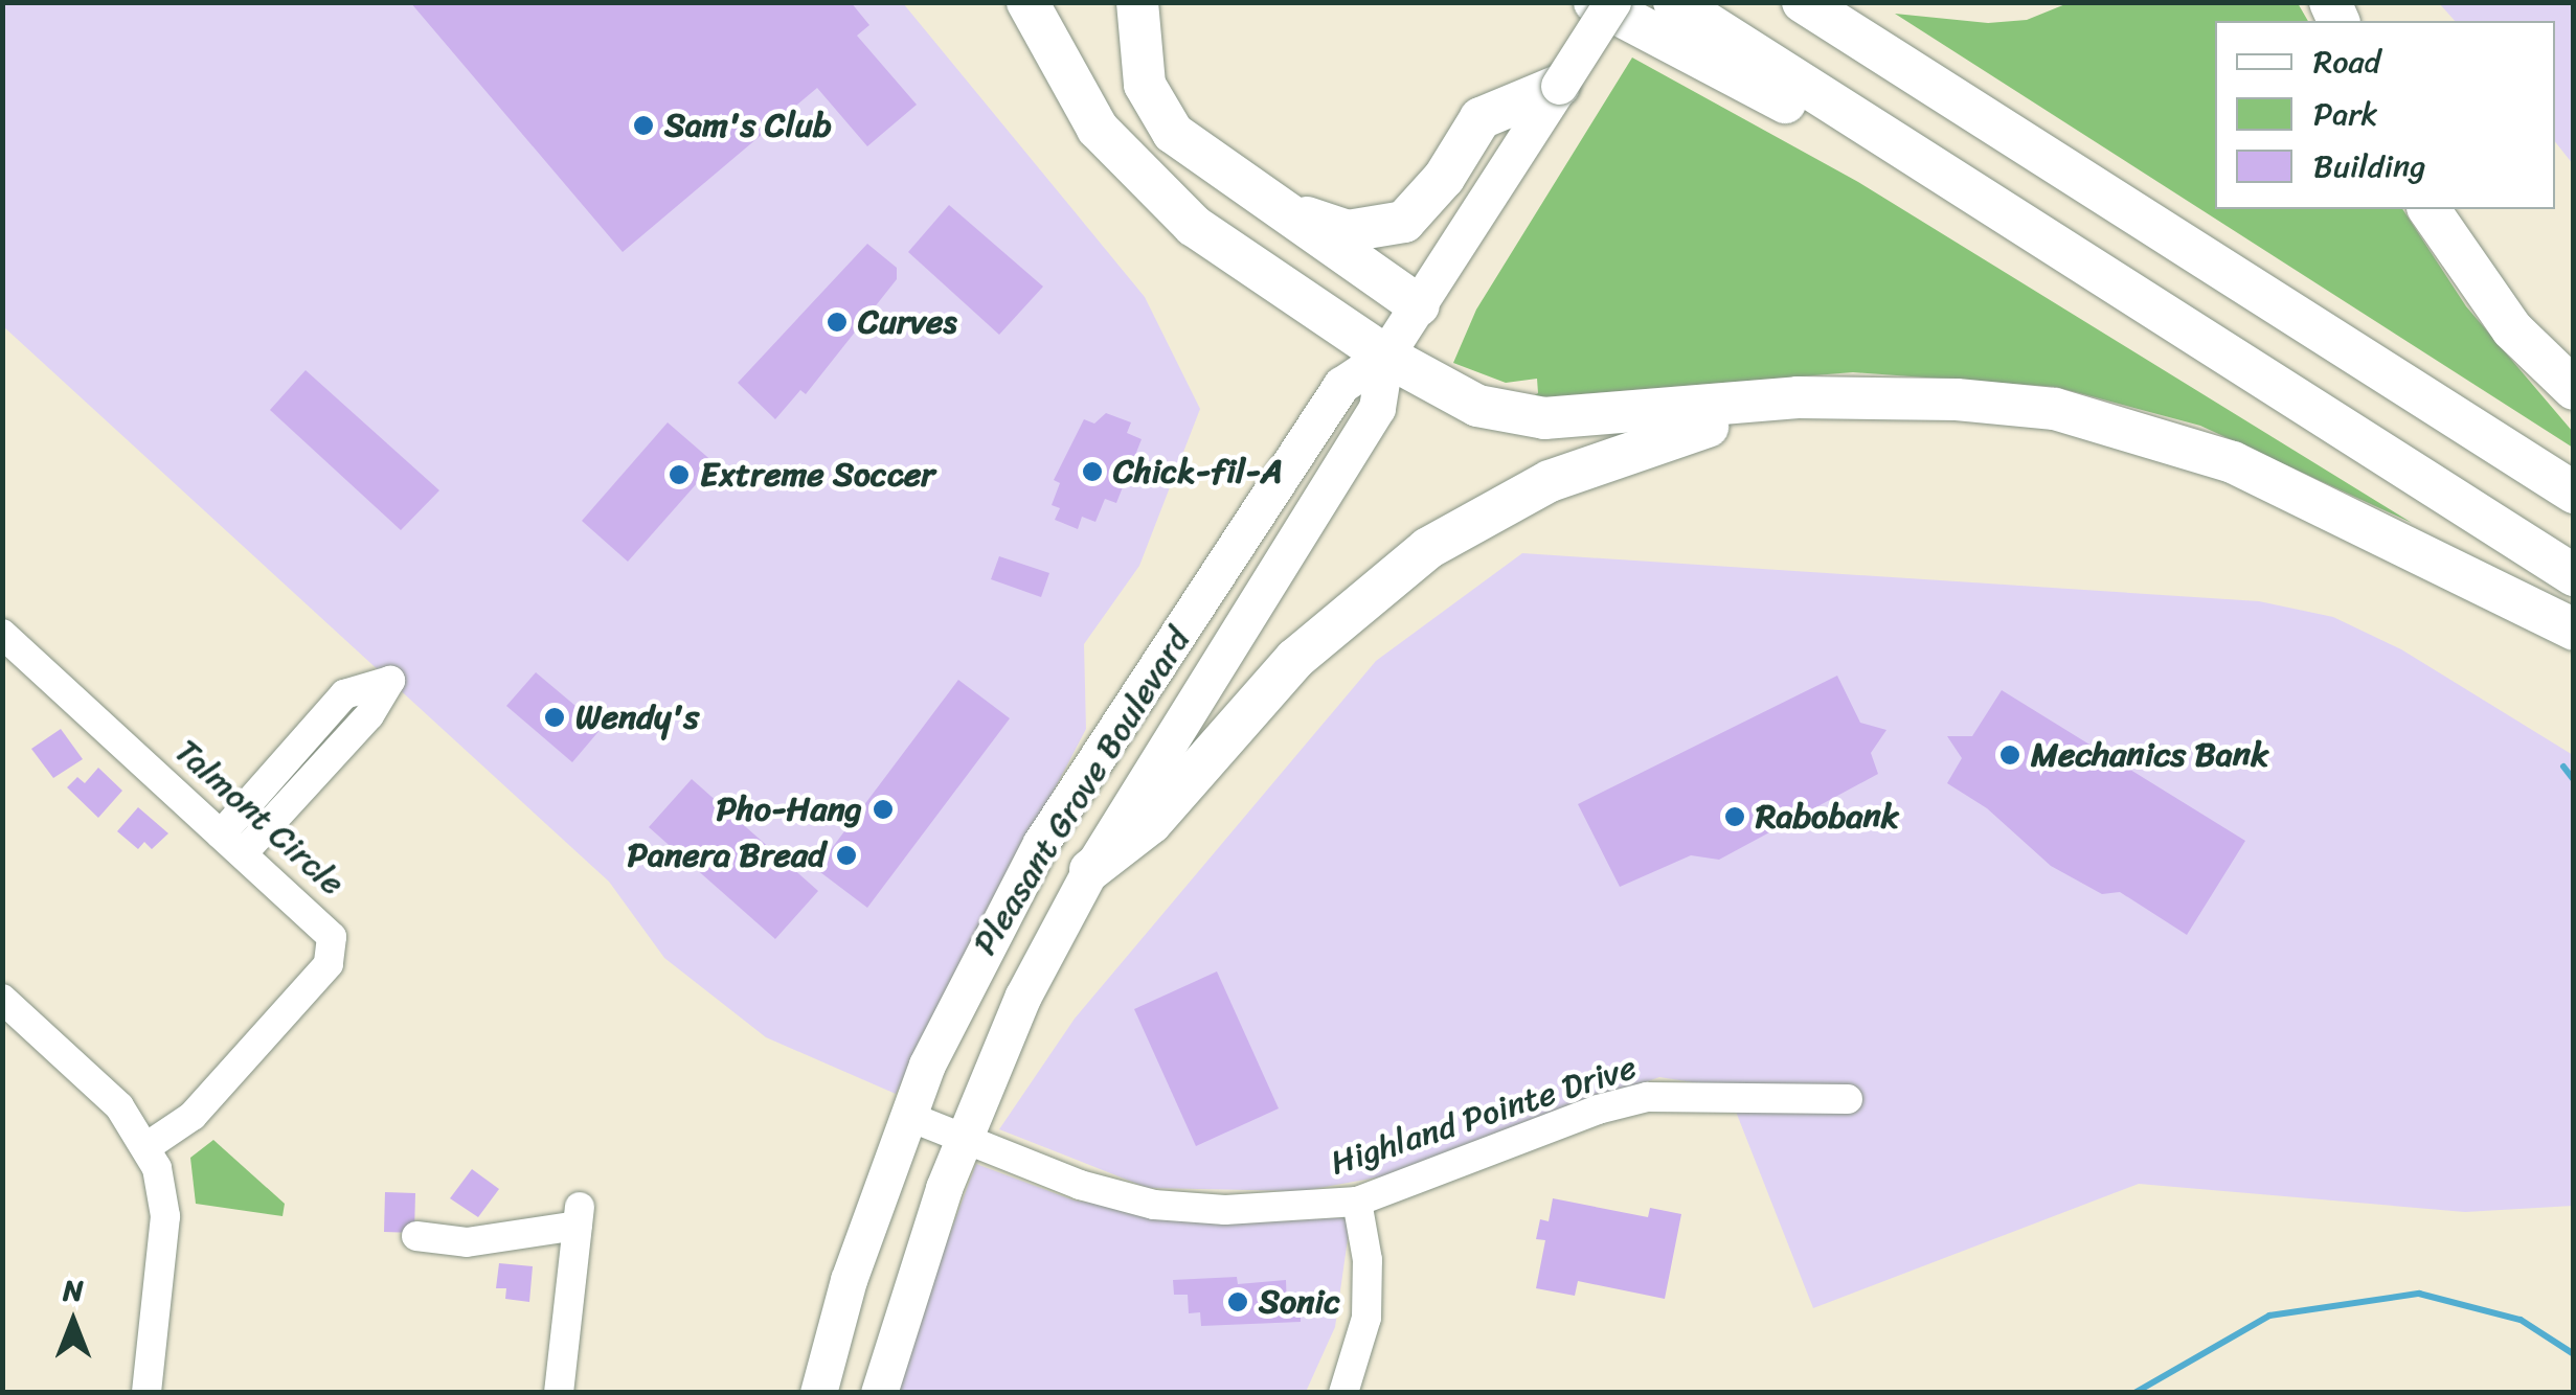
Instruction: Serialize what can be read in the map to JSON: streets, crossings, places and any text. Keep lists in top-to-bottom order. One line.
{"streets":{"main road":["Pleasant Grove Boulevard"],"street":["Talmont Circle","Highland Pointe Drive"]},"crossings":[["Pleasant Grove Boulevard","Highland Pointe Drive"]],"places":["Sam's Club","Curves","Chick-fil-A","Extreme Soccer","Wendy's","Mechanics Bank","Pho-Hang","Rabobank","Panera Bread","Sonic"],"legend":["Road","Park","Building"],"north":"top"}
